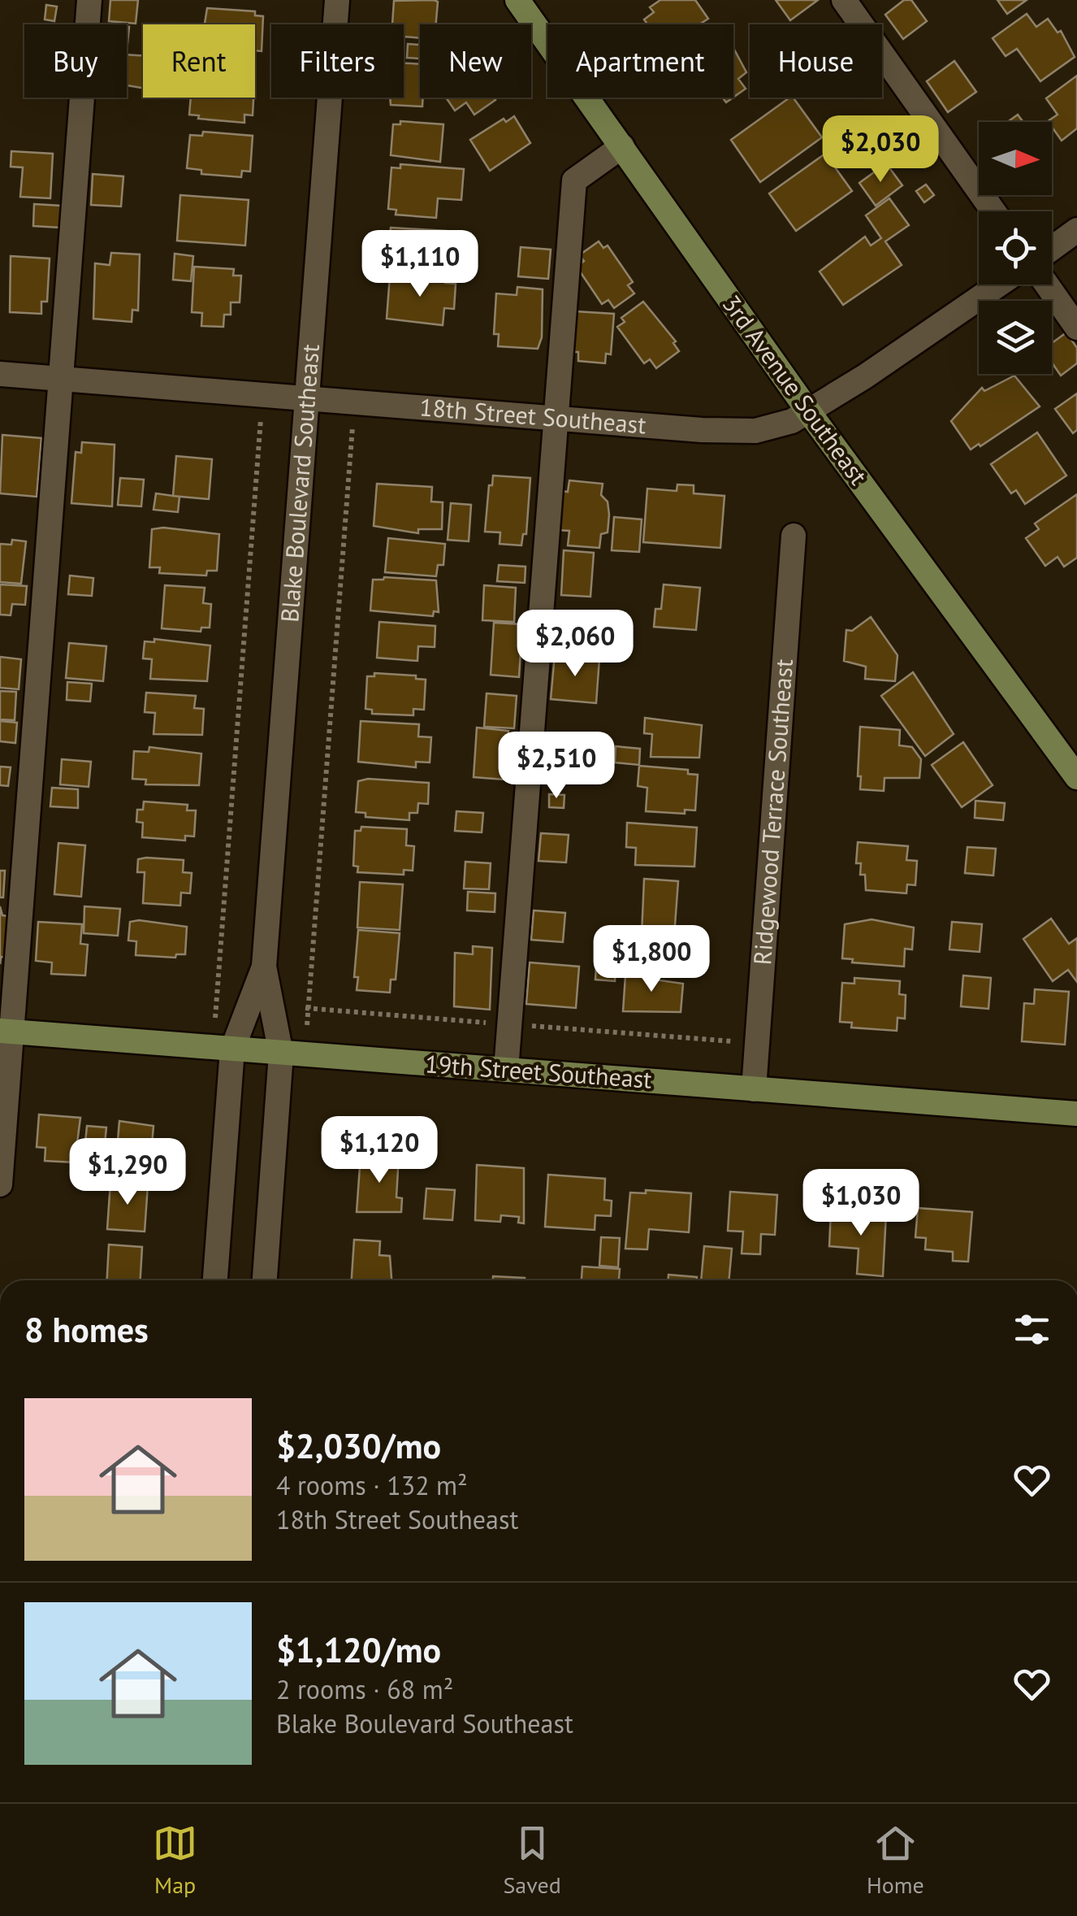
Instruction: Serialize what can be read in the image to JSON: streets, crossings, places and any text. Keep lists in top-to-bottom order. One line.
{"streets":{"main road":["3rd Avenue Southeast","19th Street Southeast"],"street":["18th Street Southeast","Blake Boulevard Southeast","Ridgewood Terrace Southeast"]},"crossings":[["3rd Avenue Southeast","18th Street Southeast"],["18th Street Southeast","Blake Boulevard Southeast"],["Blake Boulevard Southeast","19th Street Southeast"],["Ridgewood Terrace Southeast","19th Street Southeast"]],"north":"right","page":{"chip":["Buy","Rent","Filters","New","Apartment","House"],"price":["$2,030","$1,110","$2,060","$2,510","$1,800","$1,120","$1,290","$1,030"],"heading":"8 homes","list":[{"name":"$2,030/mo","note":"4 rooms · 132 m² · 18th Street Southeast"},{"name":"$1,120/mo","note":"2 rooms · 68 m² · Blake Boulevard Southeast"}],"tabs":["Map","Saved","Home"]}}
